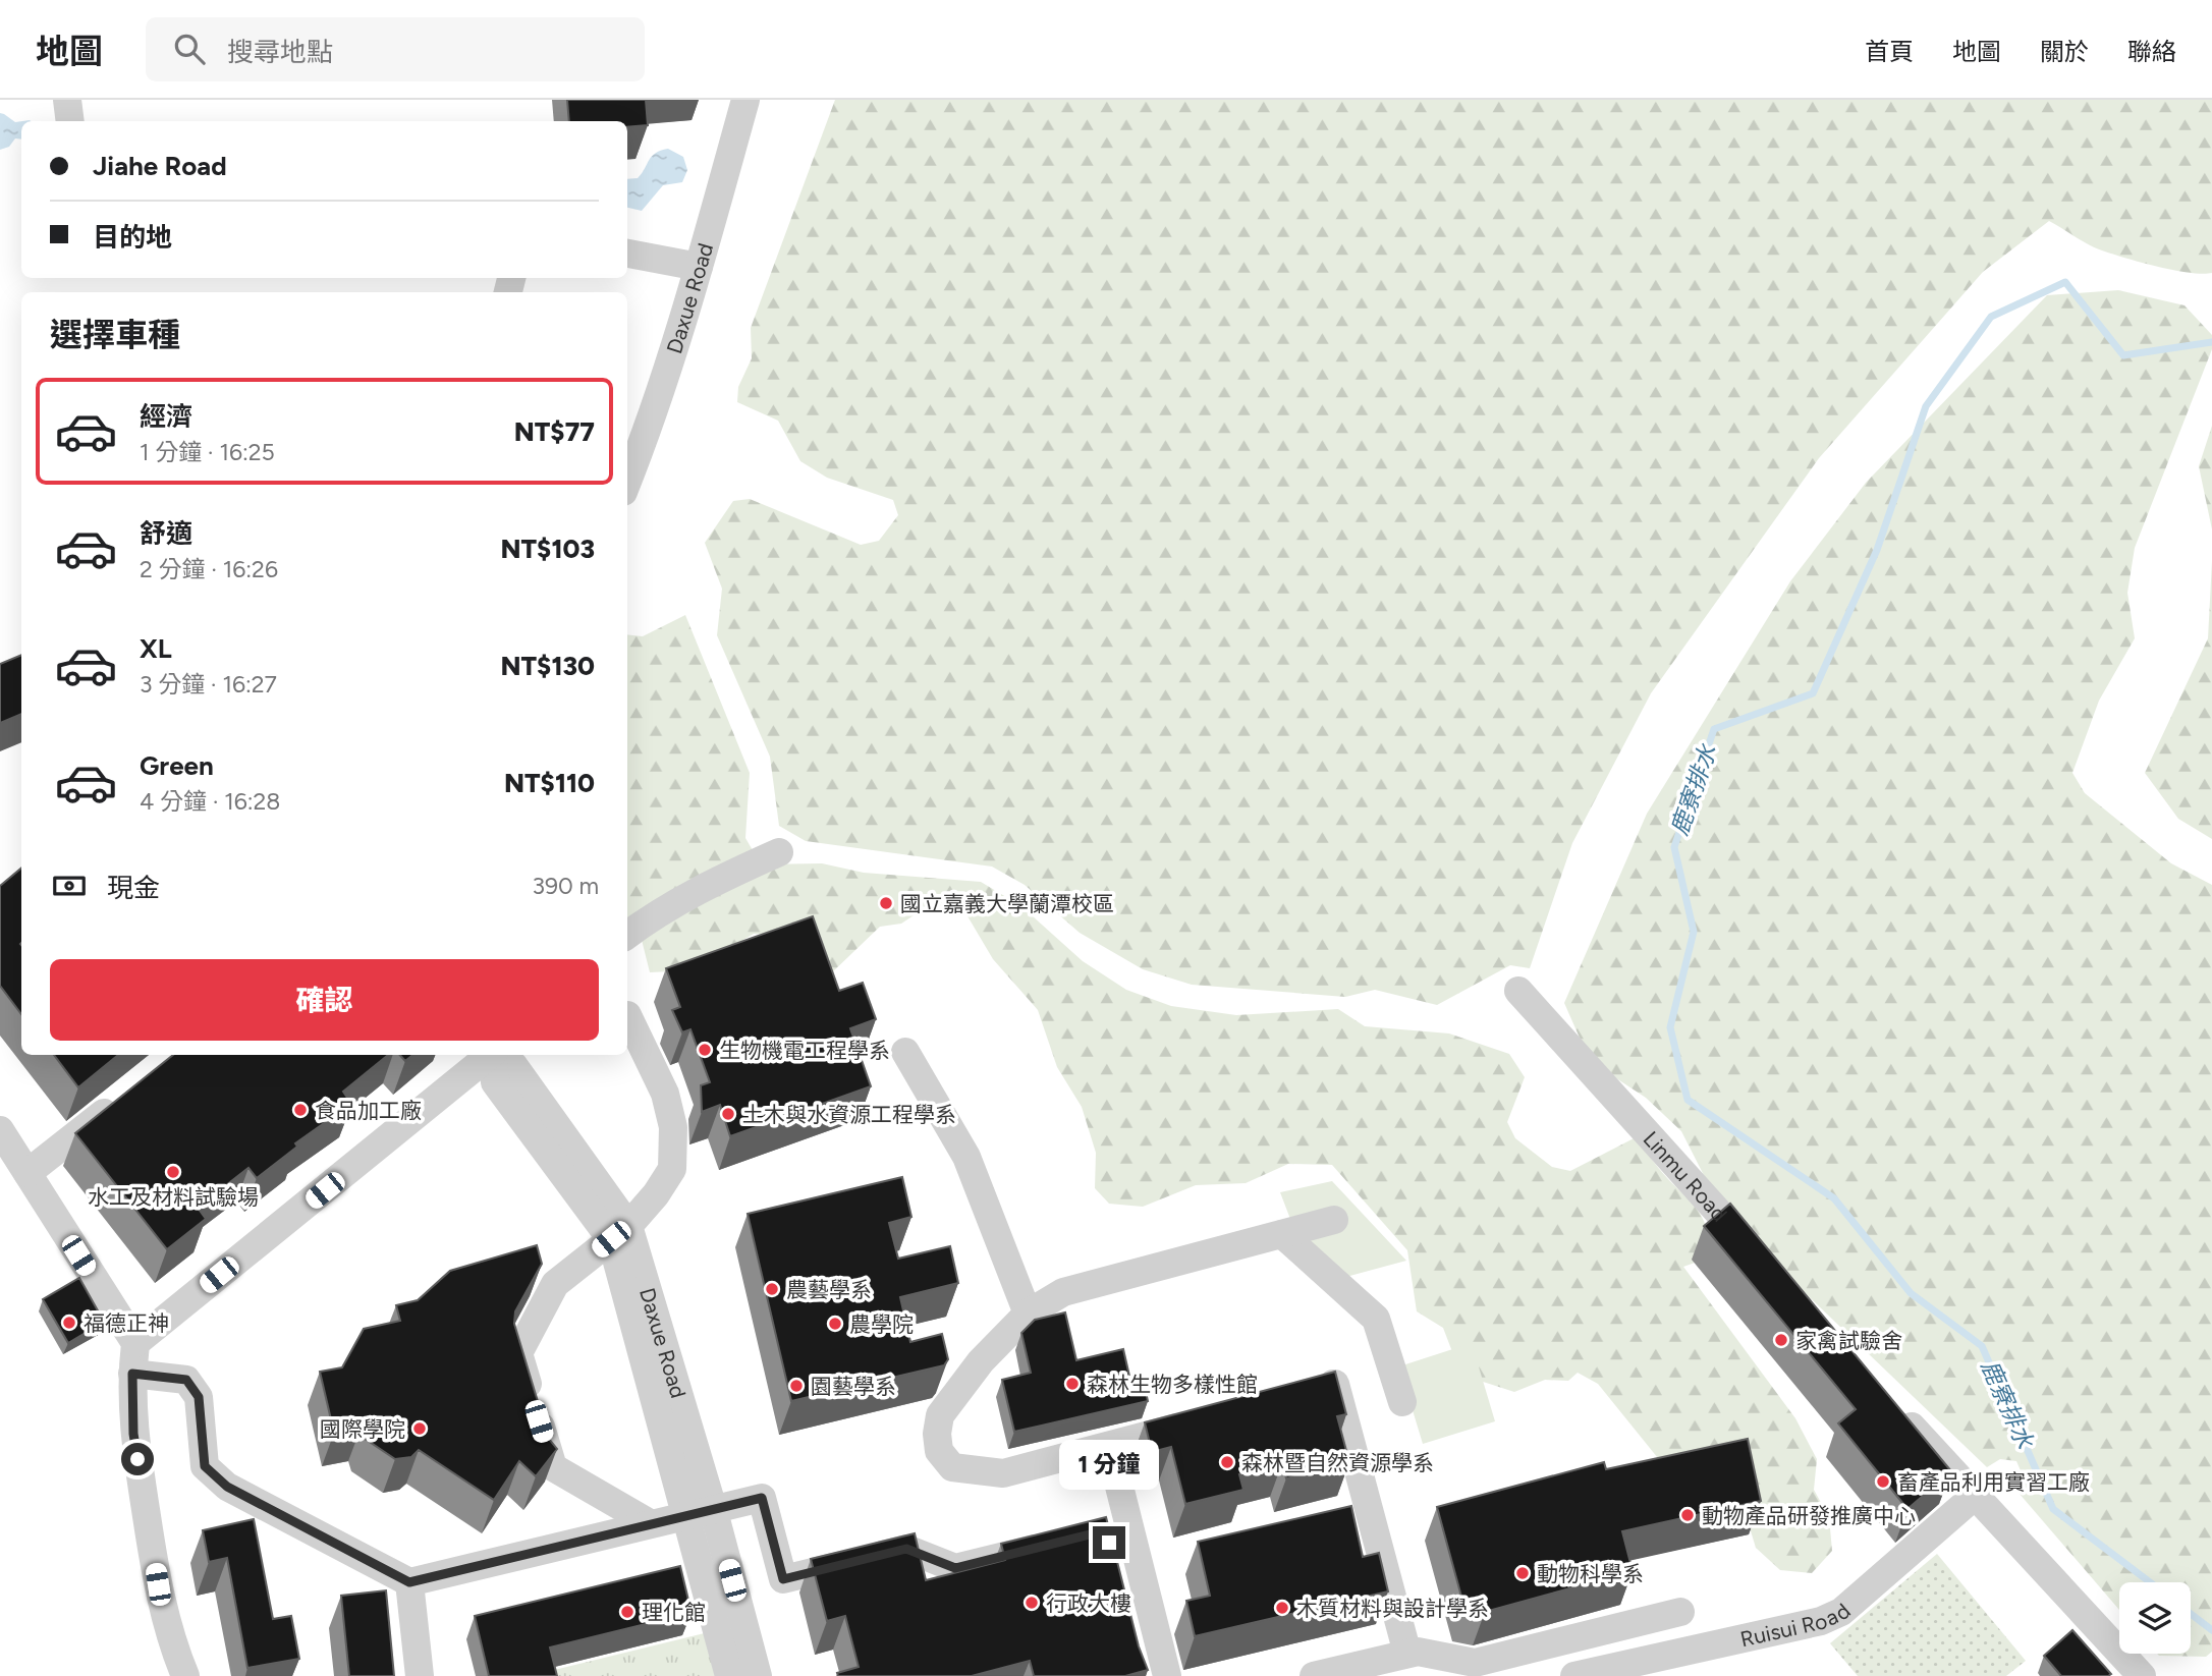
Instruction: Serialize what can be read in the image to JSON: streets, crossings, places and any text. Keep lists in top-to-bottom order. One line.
{"streets":{"street":["Daxue Road","Linmu Road","Ruisui Road"]},"water":["鹿寮排水"],"places":["國立嘉義大學蘭潭校區","生物機電工程學系","食品加工廠","土木與水資源工程學系","水工及材料試驗場","農藝學系","福德正神","農學院","家禽試驗舍","森林生物多樣性館","園藝學系","國際學院","森林暨自然資源學系","畜產品利用實習工廠","動物產品研發推廣中心","動物科學系","行政大樓","木質材料與設計學系","理化館"],"page":{"header":"地圖","search":"搜尋地點","nav":["首頁","地圖","關於","聯絡"],"banner":["Jiahe Road","目的地"],"heading":"選擇車種","list":[{"name":"經濟","note":"1 分鐘 · 16:25","value":"NT$77"},{"name":"舒適","note":"2 分鐘 · 16:26","value":"NT$103"},{"name":"XL","note":"3 分鐘 · 16:27","value":"NT$130"},{"name":"Green","note":"4 分鐘 · 16:28","value":"NT$110"}],"pay":["現金","390 m"],"buttons":"確認","bubble":"1 分鐘"}}
